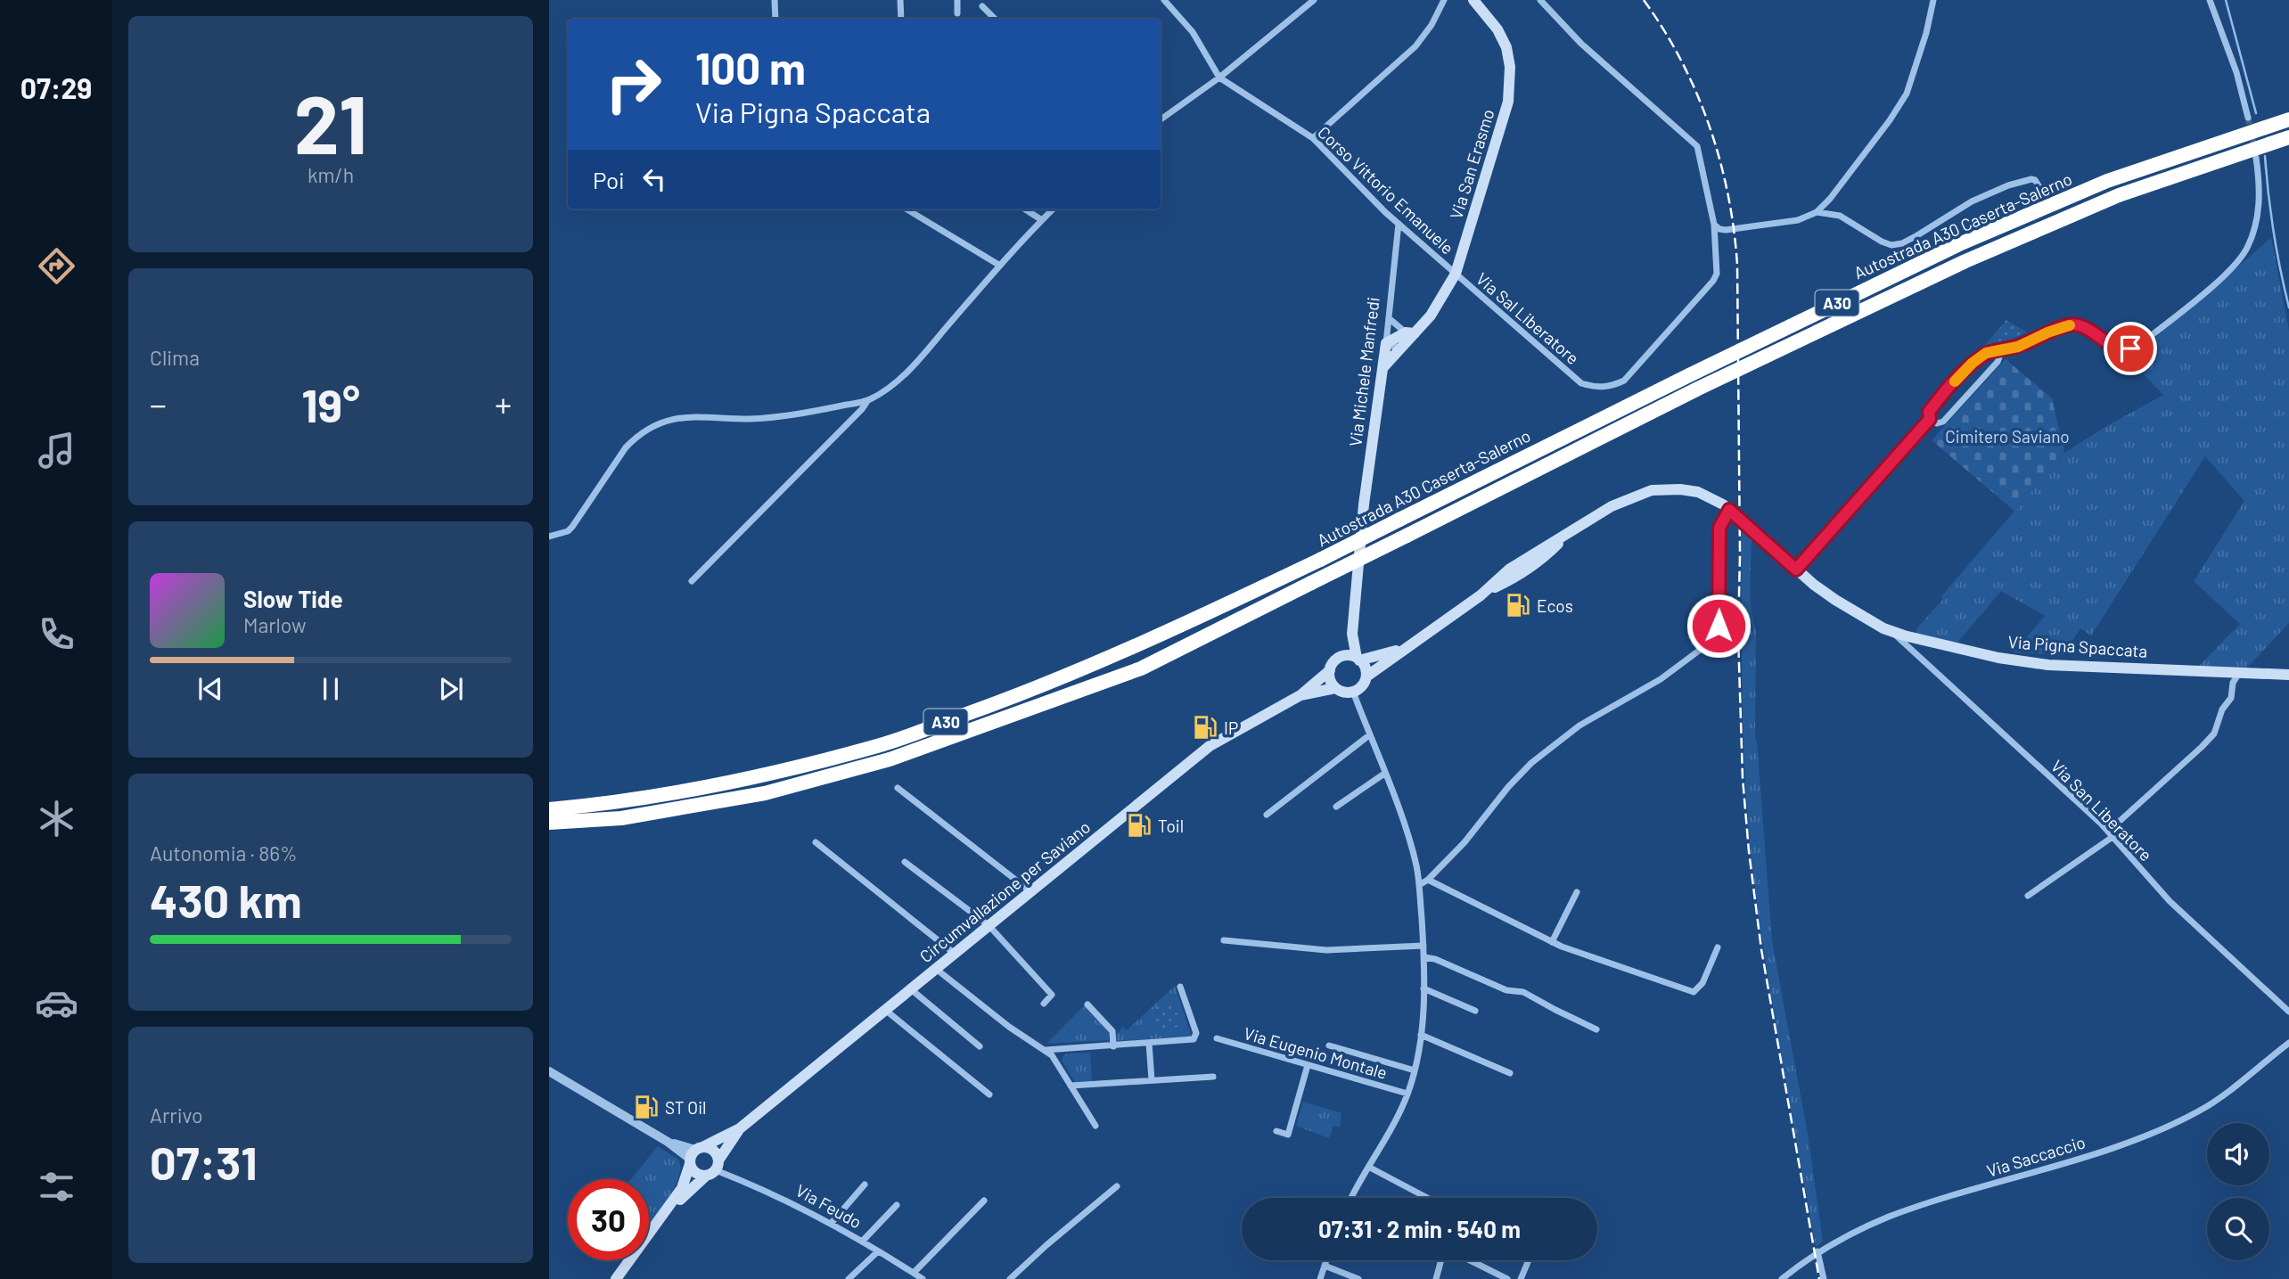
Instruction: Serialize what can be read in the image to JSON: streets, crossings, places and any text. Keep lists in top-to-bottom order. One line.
{"streets":{"highway":["Autostrada A30 Caserta-Salerno","A30"],"main road":["Via San Erasmo","Via Michele Manfredi","Via Pigna Spaccata","Circumvallazione per Saviano"],"street":["Corso Vittorio Emanuele","Via Sal Liberatore","Via San Liberatore","Via Eugenio Montale","Via Saccaccio","Via Feudo"]},"crossings":[["Via San Erasmo","Corso Vittorio Emanuele"],["Via San Erasmo","Via Sal Liberatore"],["Via San Erasmo","Via Michele Manfredi"],["Corso Vittorio Emanuele","Via Sal Liberatore"],["Corso Vittorio Emanuele","Via Michele Manfredi"],["Via Pigna Spaccata","Via San Liberatore"],["Via Pigna Spaccata","Circumvallazione per Saviano"],["Circumvallazione per Saviano","Via Feudo"]],"parks":["Cimitero Saviano"],"places":{"fuel station":["Ecos","IP","Toil","ST Oil"]},"page":{"tabs":"07:29","tile":[["21","km/h"],"Clima",["Autonomia · 86%","430 km"],["Arrivo","07:31"]],"turn":["100 m","Via Pigna Spaccata"],"then":"Poi","heat":["−","19°","+"],"song":["Slow Tide","Marlow"],"limit":"30","trip":"07:31 · 2 min · 540 m"}}
